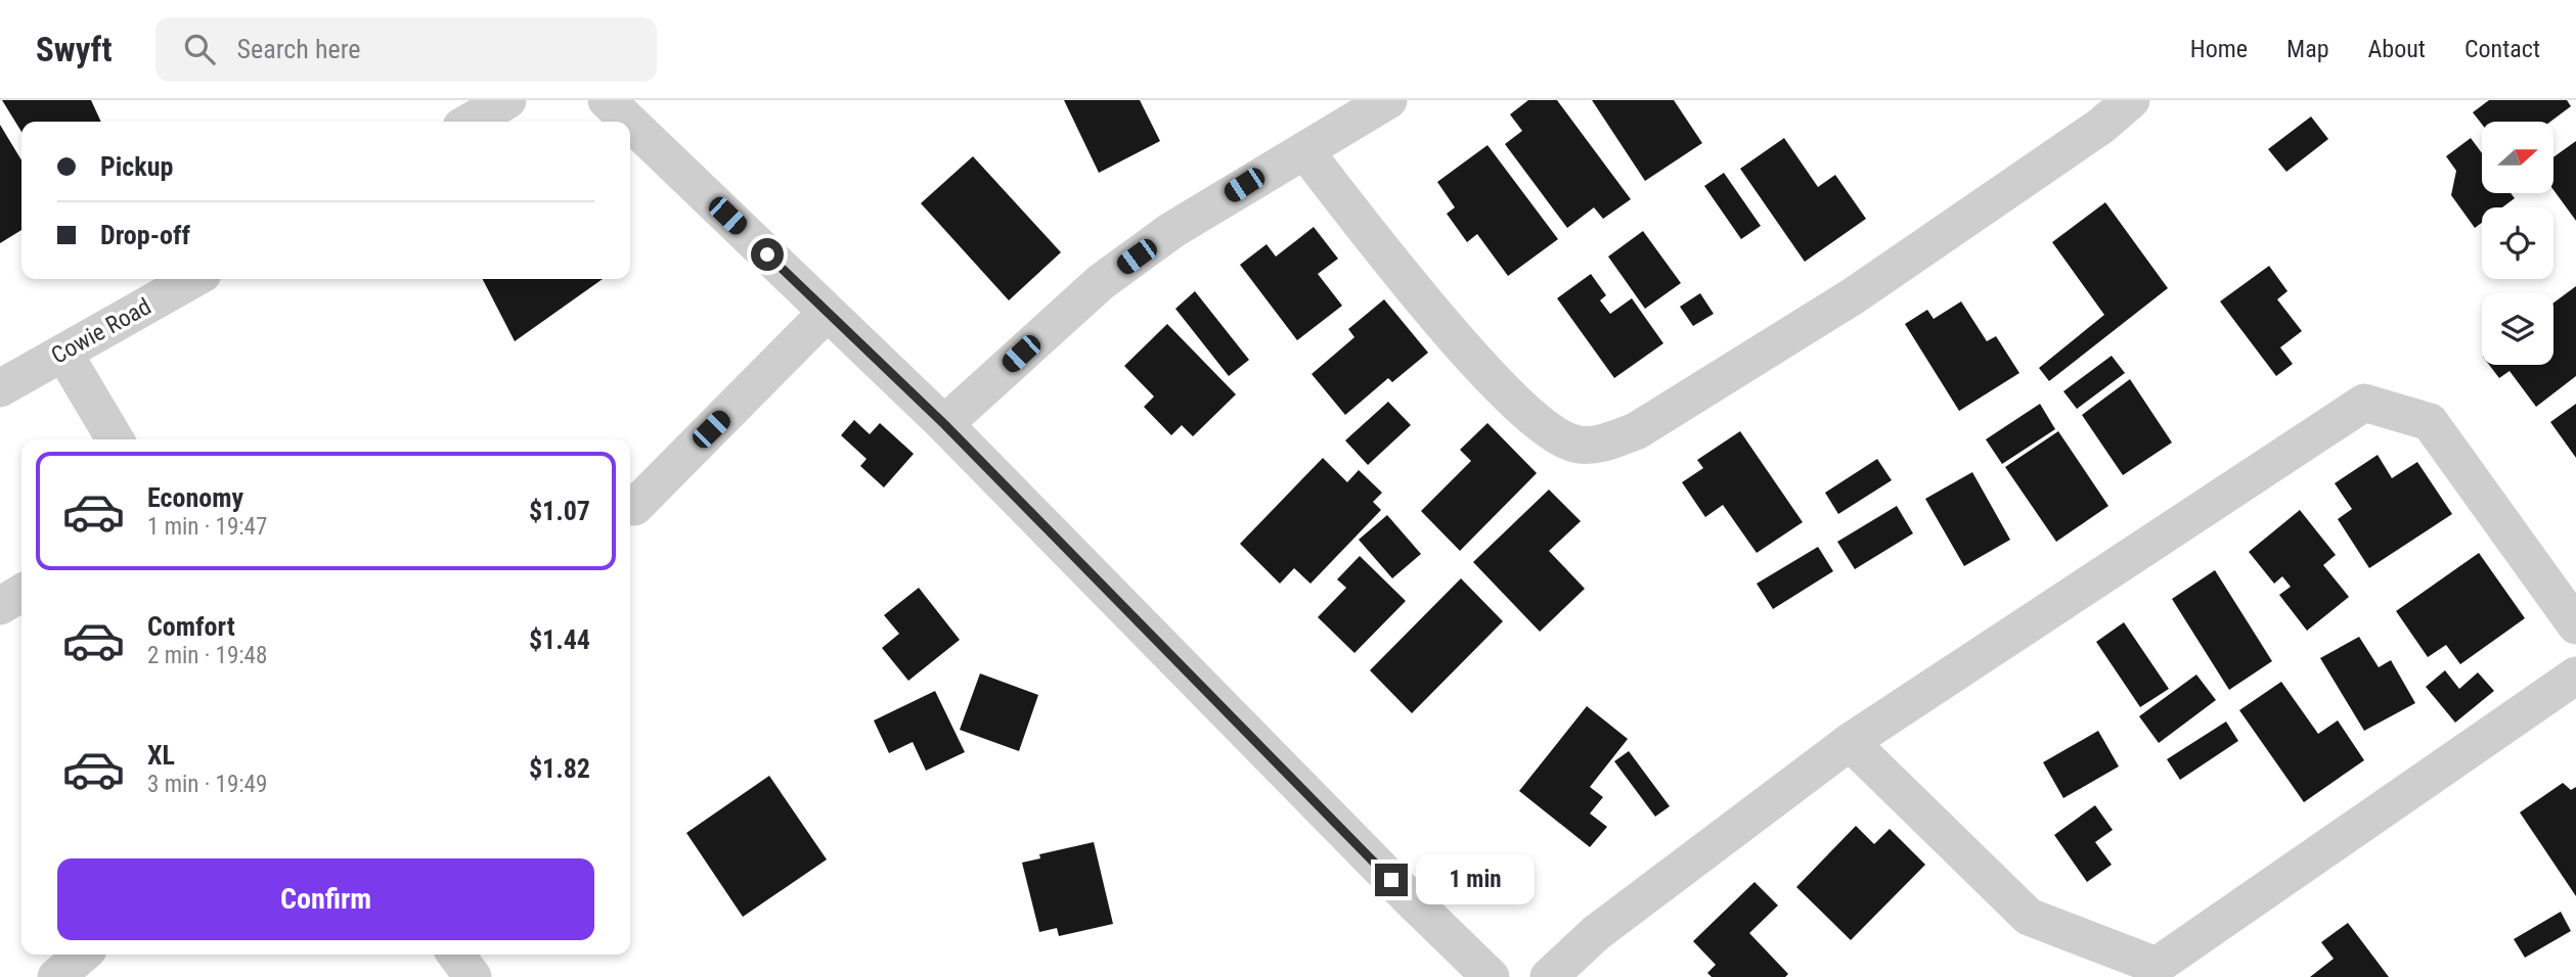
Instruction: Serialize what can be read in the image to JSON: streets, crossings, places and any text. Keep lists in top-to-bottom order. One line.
{"streets":{"street":["Cowie Road"]},"north":"right","page":{"header":"Swyft","search":"Search here","nav":["Home","Map","About","Contact"],"banner":["Pickup","Drop-off"],"list":[{"name":"Economy","note":"1 min · 19:47","value":"$1.07"},{"name":"Comfort","note":"2 min · 19:48","value":"$1.44"},{"name":"XL","note":"3 min · 19:49","value":"$1.82"}],"buttons":"Confirm","bubble":"1 min"}}
